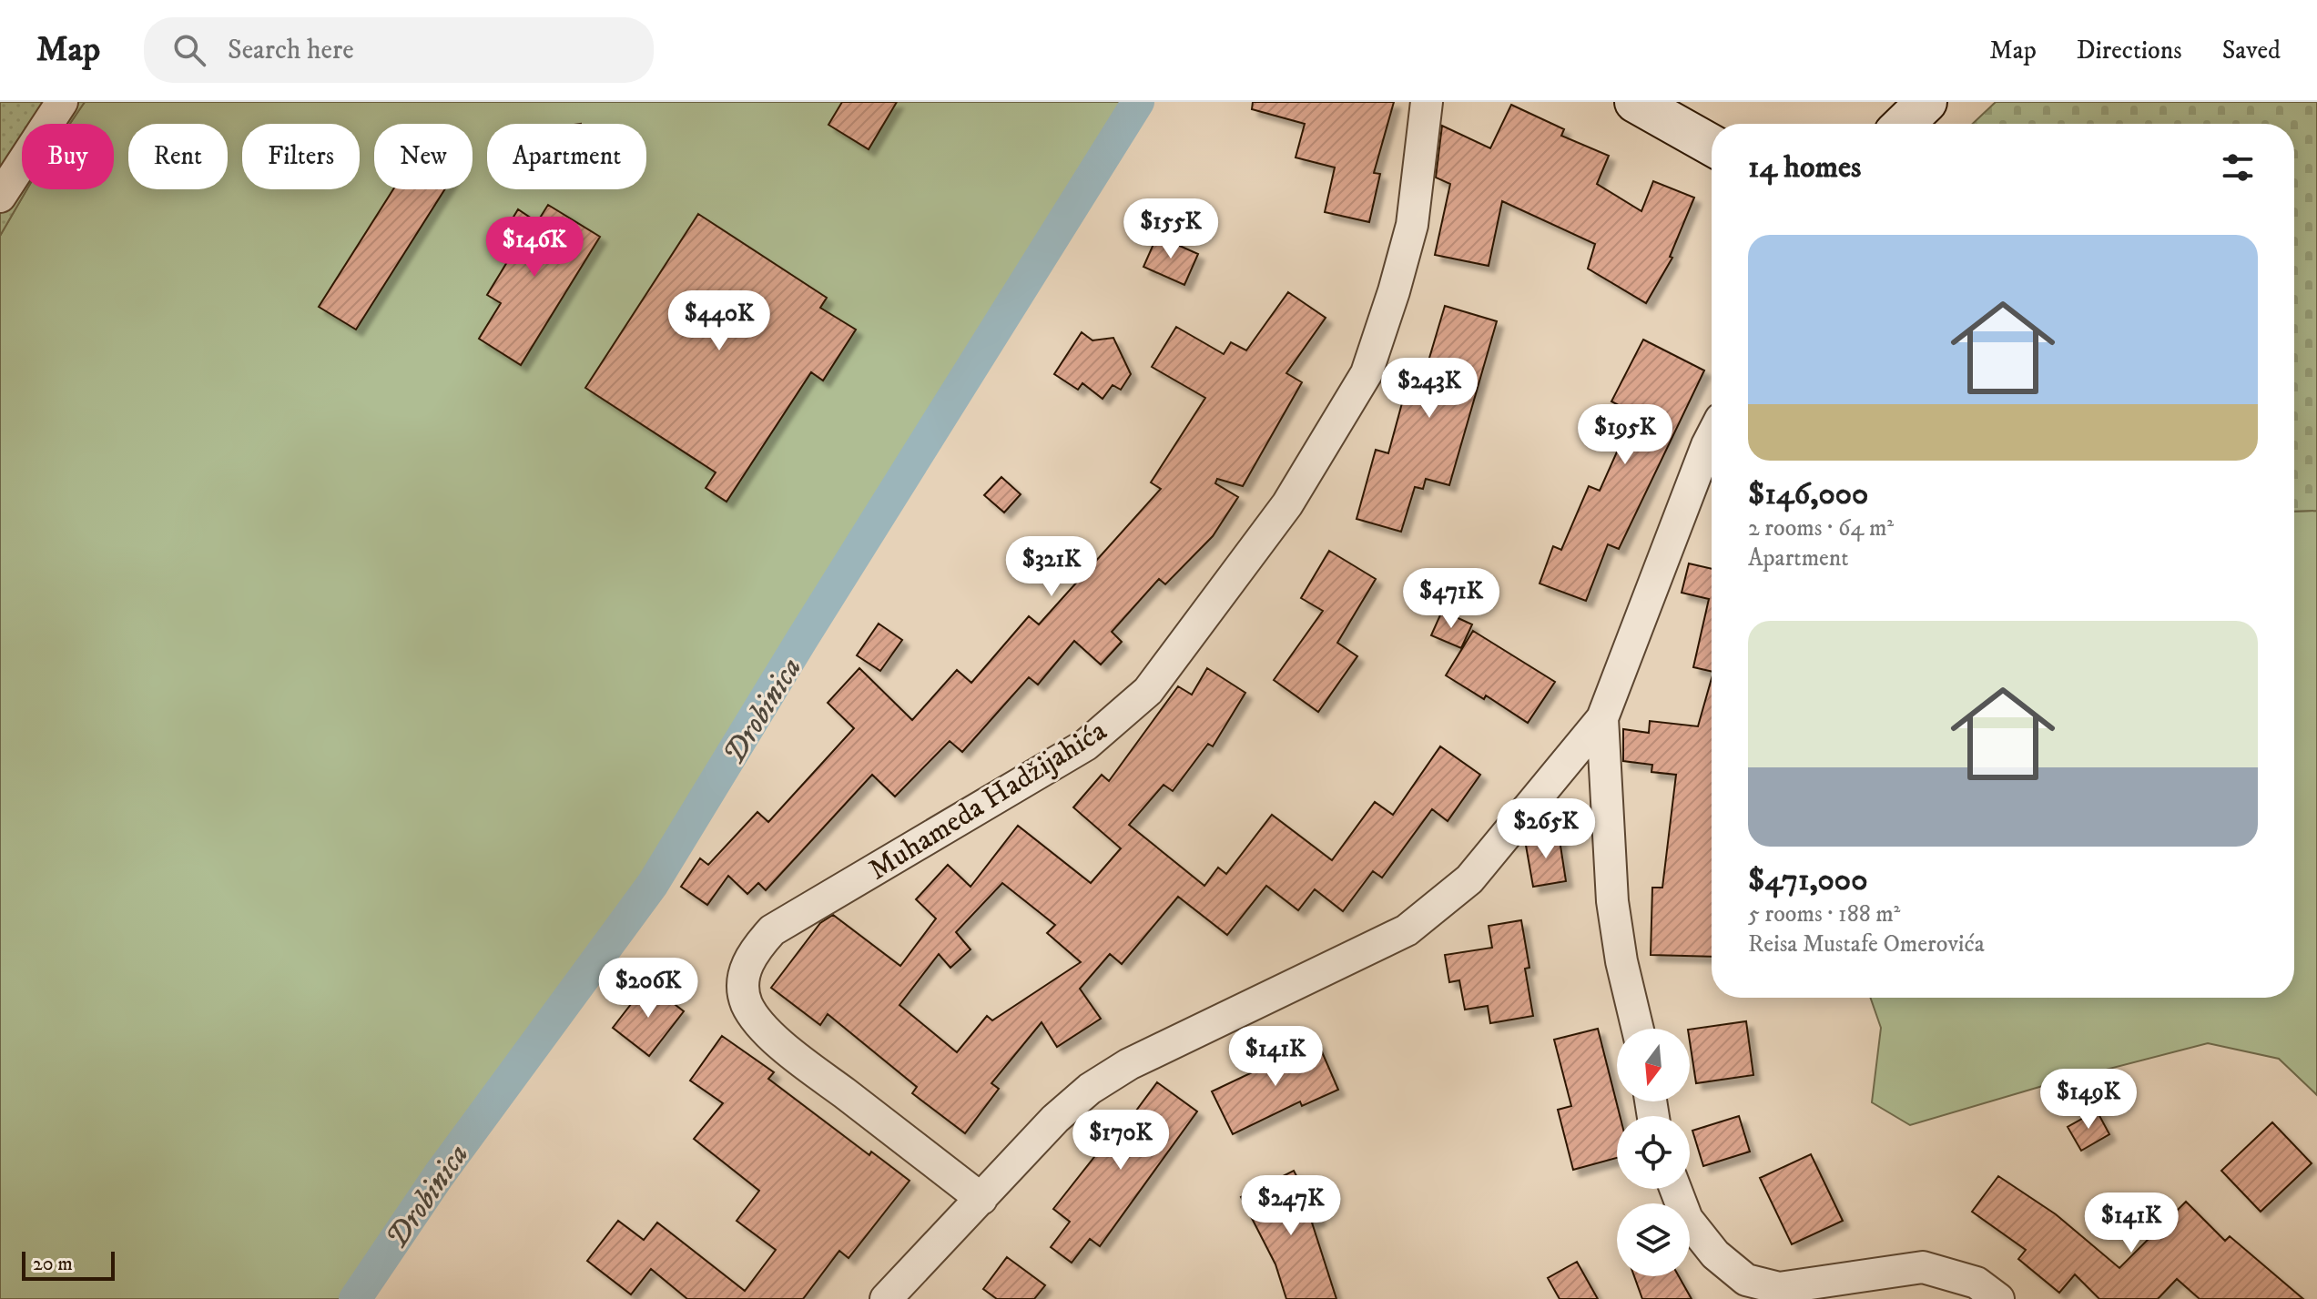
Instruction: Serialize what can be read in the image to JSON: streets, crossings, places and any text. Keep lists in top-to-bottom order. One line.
{"streets":{"street":["Muhameda Hadžijahića"]},"water":["Drobinica"],"scale_bar":"20 m","north":"bottom","page":{"header":"Map","search":"Search here","nav":["Map","Directions","Saved"],"chip":["Buy","Rent","Filters","New","Apartment"],"heading":"14 homes","price":["$155K","$146K","$440K","$243K","$195K","$321K","$471K","$265K","$206K","$141K","$149K","$170K","$247K","$141K"],"list":[{"name":"$146,000","note":"2 rooms · 64 m² · Apartment"},{"name":"$471,000","note":"5 rooms · 188 m² · Reisa Mustafe Omerovića"}],"scale":"20 m"}}
